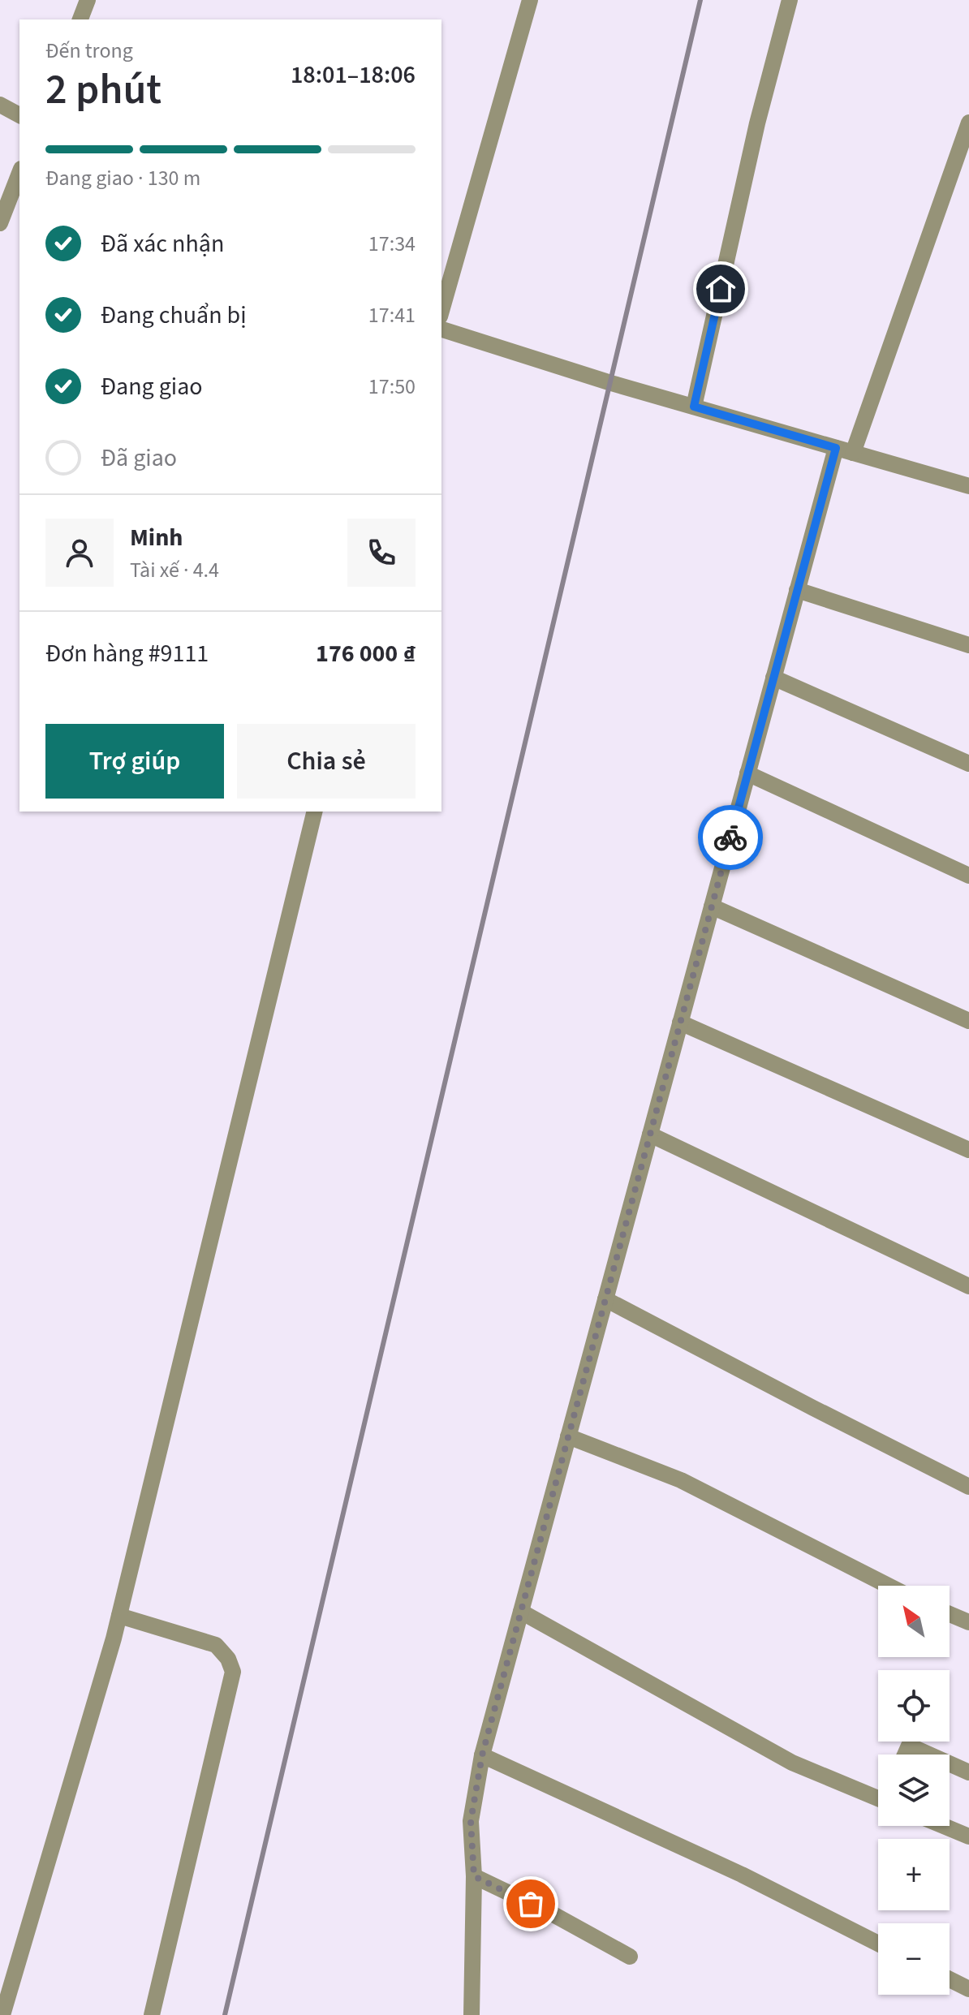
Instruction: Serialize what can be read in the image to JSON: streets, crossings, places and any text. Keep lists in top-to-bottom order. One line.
{"north":"top left","page":{"heading":["2 phút","Đến trong","18:01–18:06"],"panel":["Minh","Tài xế · 4.4","Đơn hàng #9111","176 000 ₫"],"bar":"Đang giao · 130 m","list":[["Đã xác nhận","17:34"],["Đang chuẩn bị","17:41"],["Đang giao","17:50"],"Đã giao"],"buttons":["Trợ giúp","Chia sẻ"],"map_buttons":["+","−"]}}
